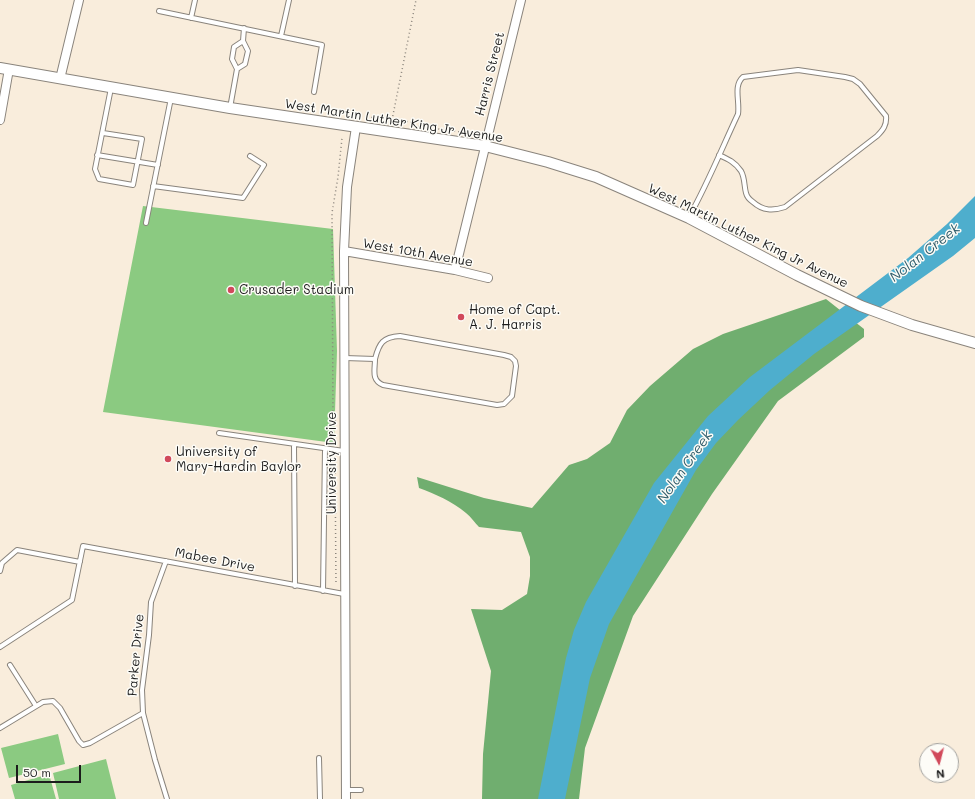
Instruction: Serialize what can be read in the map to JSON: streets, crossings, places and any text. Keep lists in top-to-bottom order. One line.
{"streets":{"street":["Harris Street","West Martin Luther King Jr Avenue","West 10th Avenue","University Drive"],"lane":["Mabee Drive","Parker Drive"]},"crossings":[["Harris Street","West Martin Luther King Jr Avenue"],["Harris Street","West 10th Avenue"],["West Martin Luther King Jr Avenue","University Drive"],["West 10th Avenue","University Drive"],["University Drive","Mabee Drive"],["Mabee Drive","Parker Drive"]],"water":["Nolan Creek"],"places":["Crusader Stadium","Home of Capt. A. J. Harris","University of Mary-Hardin Baylor"],"scale_bar":"50 m","north":"bottom"}
